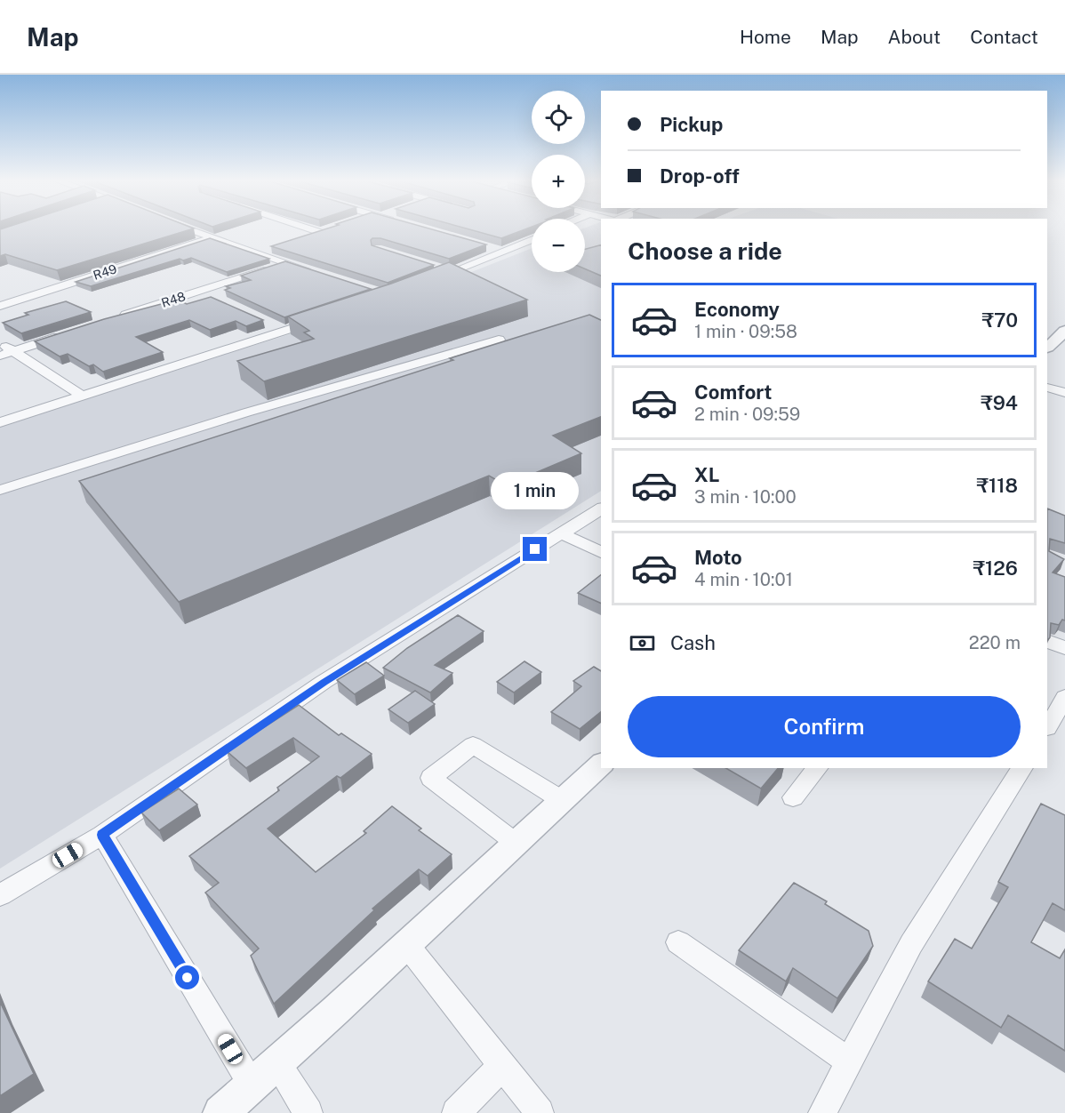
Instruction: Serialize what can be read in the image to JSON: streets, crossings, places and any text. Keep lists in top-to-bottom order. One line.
{"streets":{"street":["R49","R48"]},"page":{"header":"Map","nav":["Home","Map","About","Contact"],"map_buttons":["+","−"],"banner":["Pickup","Drop-off"],"heading":"Choose a ride","list":[{"name":"Economy","note":"1 min · 09:58","value":"₹70"},{"name":"Comfort","note":"2 min · 09:59","value":"₹94"},{"name":"XL","note":"3 min · 10:00","value":"₹118"},{"name":"Moto","note":"4 min · 10:01","value":"₹126"}],"bubble":"1 min","pay":["Cash","220 m"],"buttons":"Confirm"}}
